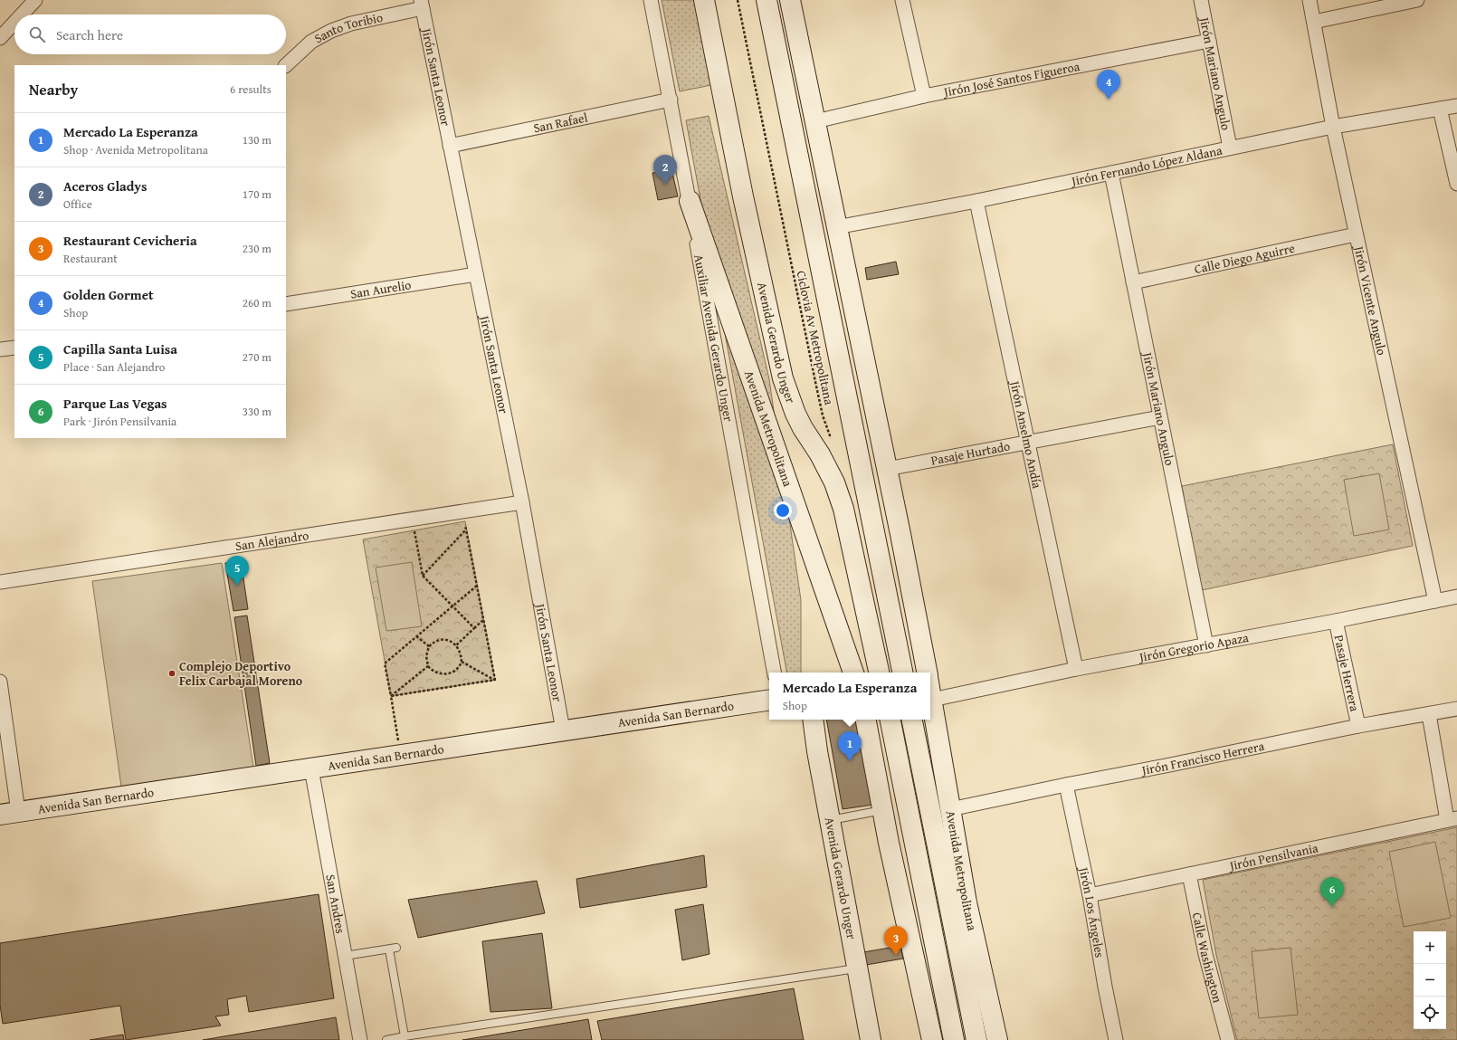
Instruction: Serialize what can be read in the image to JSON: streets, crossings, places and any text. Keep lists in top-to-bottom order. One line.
{"streets":{"street":["Santo Toribio","Jirón Mariano Angulo","Jirón Santa Leonor","Jirón José Santos Figueroa","San Rafael","Jirón Fernando López Aldana","Calle Diego Aguirre","San Aurelio","Jirón Vicente Angulo","Auxiliar Avenida Gerardo Unger","Avenida Gerardo Unger","Avenida Metropolitana","Jirón Anselmo Andía","Pasaje Hurtado","San Alejandro","Jirón Gregorio Apaza","Pasaje Herrera","Avenida San Bernardo","Jirón Francisco Herrera","Jirón Pensilvania","San Andres","Jirón Los Ángeles","Calle Washington"],"path":["Ciclovia Av Metropolitana"]},"crossings":[["Santo Toribio","Jirón Santa Leonor"],["Jirón Mariano Angulo","Jirón José Santos Figueroa"],["Jirón Mariano Angulo","Jirón Fernando López Aldana"],["Jirón Mariano Angulo","Calle Diego Aguirre"],["Jirón Mariano Angulo","Pasaje Hurtado"],["Jirón Mariano Angulo","Jirón Gregorio Apaza"],["Jirón Santa Leonor","San Rafael"],["Jirón Santa Leonor","San Aurelio"],["Jirón Santa Leonor","San Alejandro"],["Jirón Santa Leonor","Avenida San Bernardo"],["San Rafael","Auxiliar Avenida Gerardo Unger"],["Jirón Fernando López Aldana","Jirón Vicente Angulo"],["Jirón Fernando López Aldana","Jirón Anselmo Andía"],["Calle Diego Aguirre","Jirón Vicente Angulo"],["Jirón Vicente Angulo","Jirón Gregorio Apaza"],["Auxiliar Avenida Gerardo Unger","Avenida Metropolitana"],["Avenida Metropolitana","Jirón Francisco Herrera"],["Jirón Anselmo Andía","Pasaje Hurtado"],["Jirón Anselmo Andía","Jirón Gregorio Apaza"],["Jirón Gregorio Apaza","Pasaje Herrera"],["Pasaje Herrera","Jirón Francisco Herrera"],["Avenida San Bernardo","San Andres"],["Jirón Francisco Herrera","Jirón Los Ángeles"],["Jirón Pensilvania","Jirón Los Ángeles"],["Jirón Pensilvania","Calle Washington"]],"places":["Complejo Deportivo Felix Carbajal Moreno"],"page":{"search":"Search here","heading":["Nearby","6 results"],"pins":["4","2","5","1","6","3"],"list":[{"mark":"1","name":"Mercado La Esperanza","note":"Shop · Avenida Metropolitana","value":"130 m"},{"mark":"2","name":"Aceros Gladys","note":"Office","value":"170 m"},{"mark":"3","name":"Restaurant Cevicheria","note":"Restaurant","value":"230 m"},{"mark":"4","name":"Golden Gormet","note":"Shop","value":"260 m"},{"mark":"5","name":"Capilla Santa Luisa","note":"Place · San Alejandro","value":"270 m"},{"mark":"6","name":"Parque Las Vegas","note":"Park · Jirón Pensilvania","value":"330 m"}],"popup":["Mercado La Esperanza","Shop"],"map_buttons":["+","−"]}}
